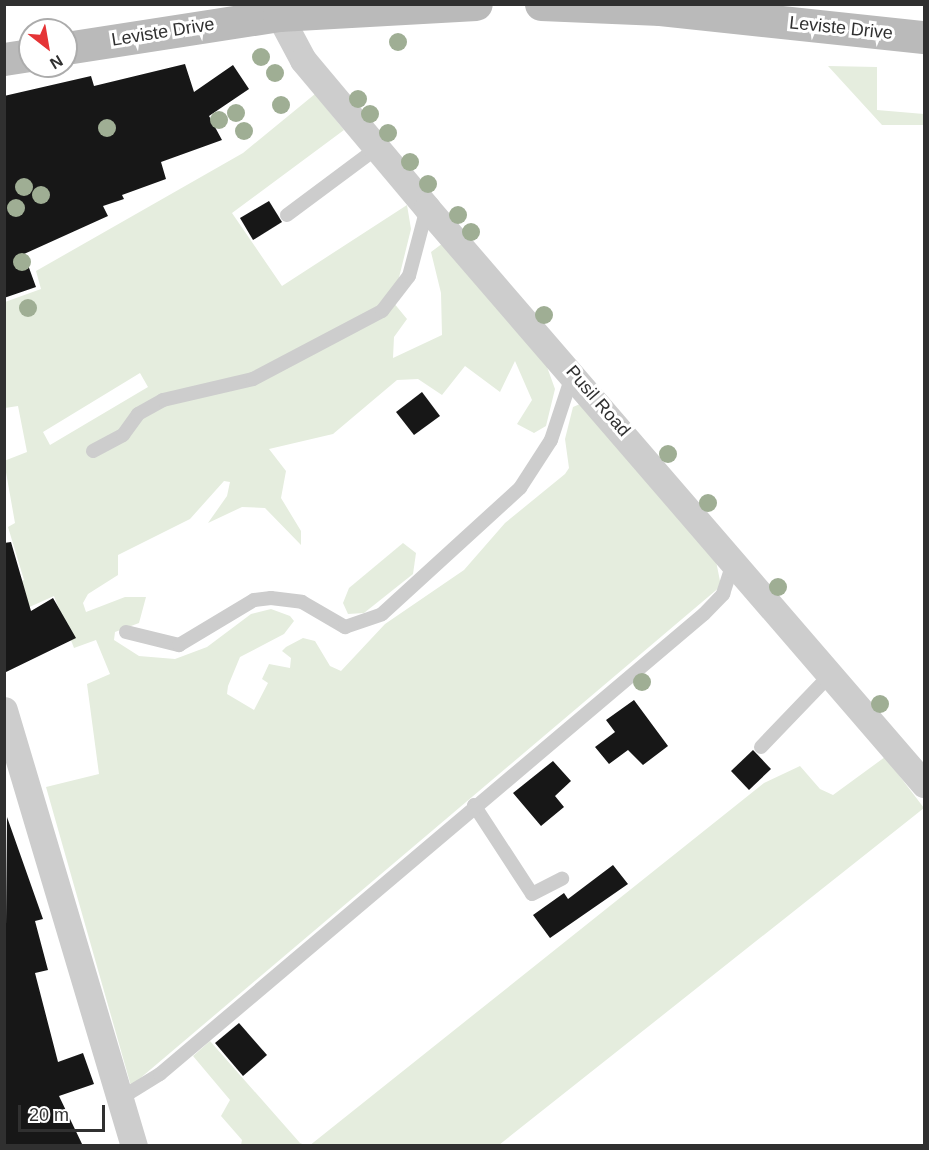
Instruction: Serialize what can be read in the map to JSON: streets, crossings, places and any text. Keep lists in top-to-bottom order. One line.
{"streets":{"main road":["Leviste Drive"],"street":["Pusil Road"]},"crossings":[["Leviste Drive","Pusil Road"]],"scale_bar":"20 m","north":"bottom right"}
